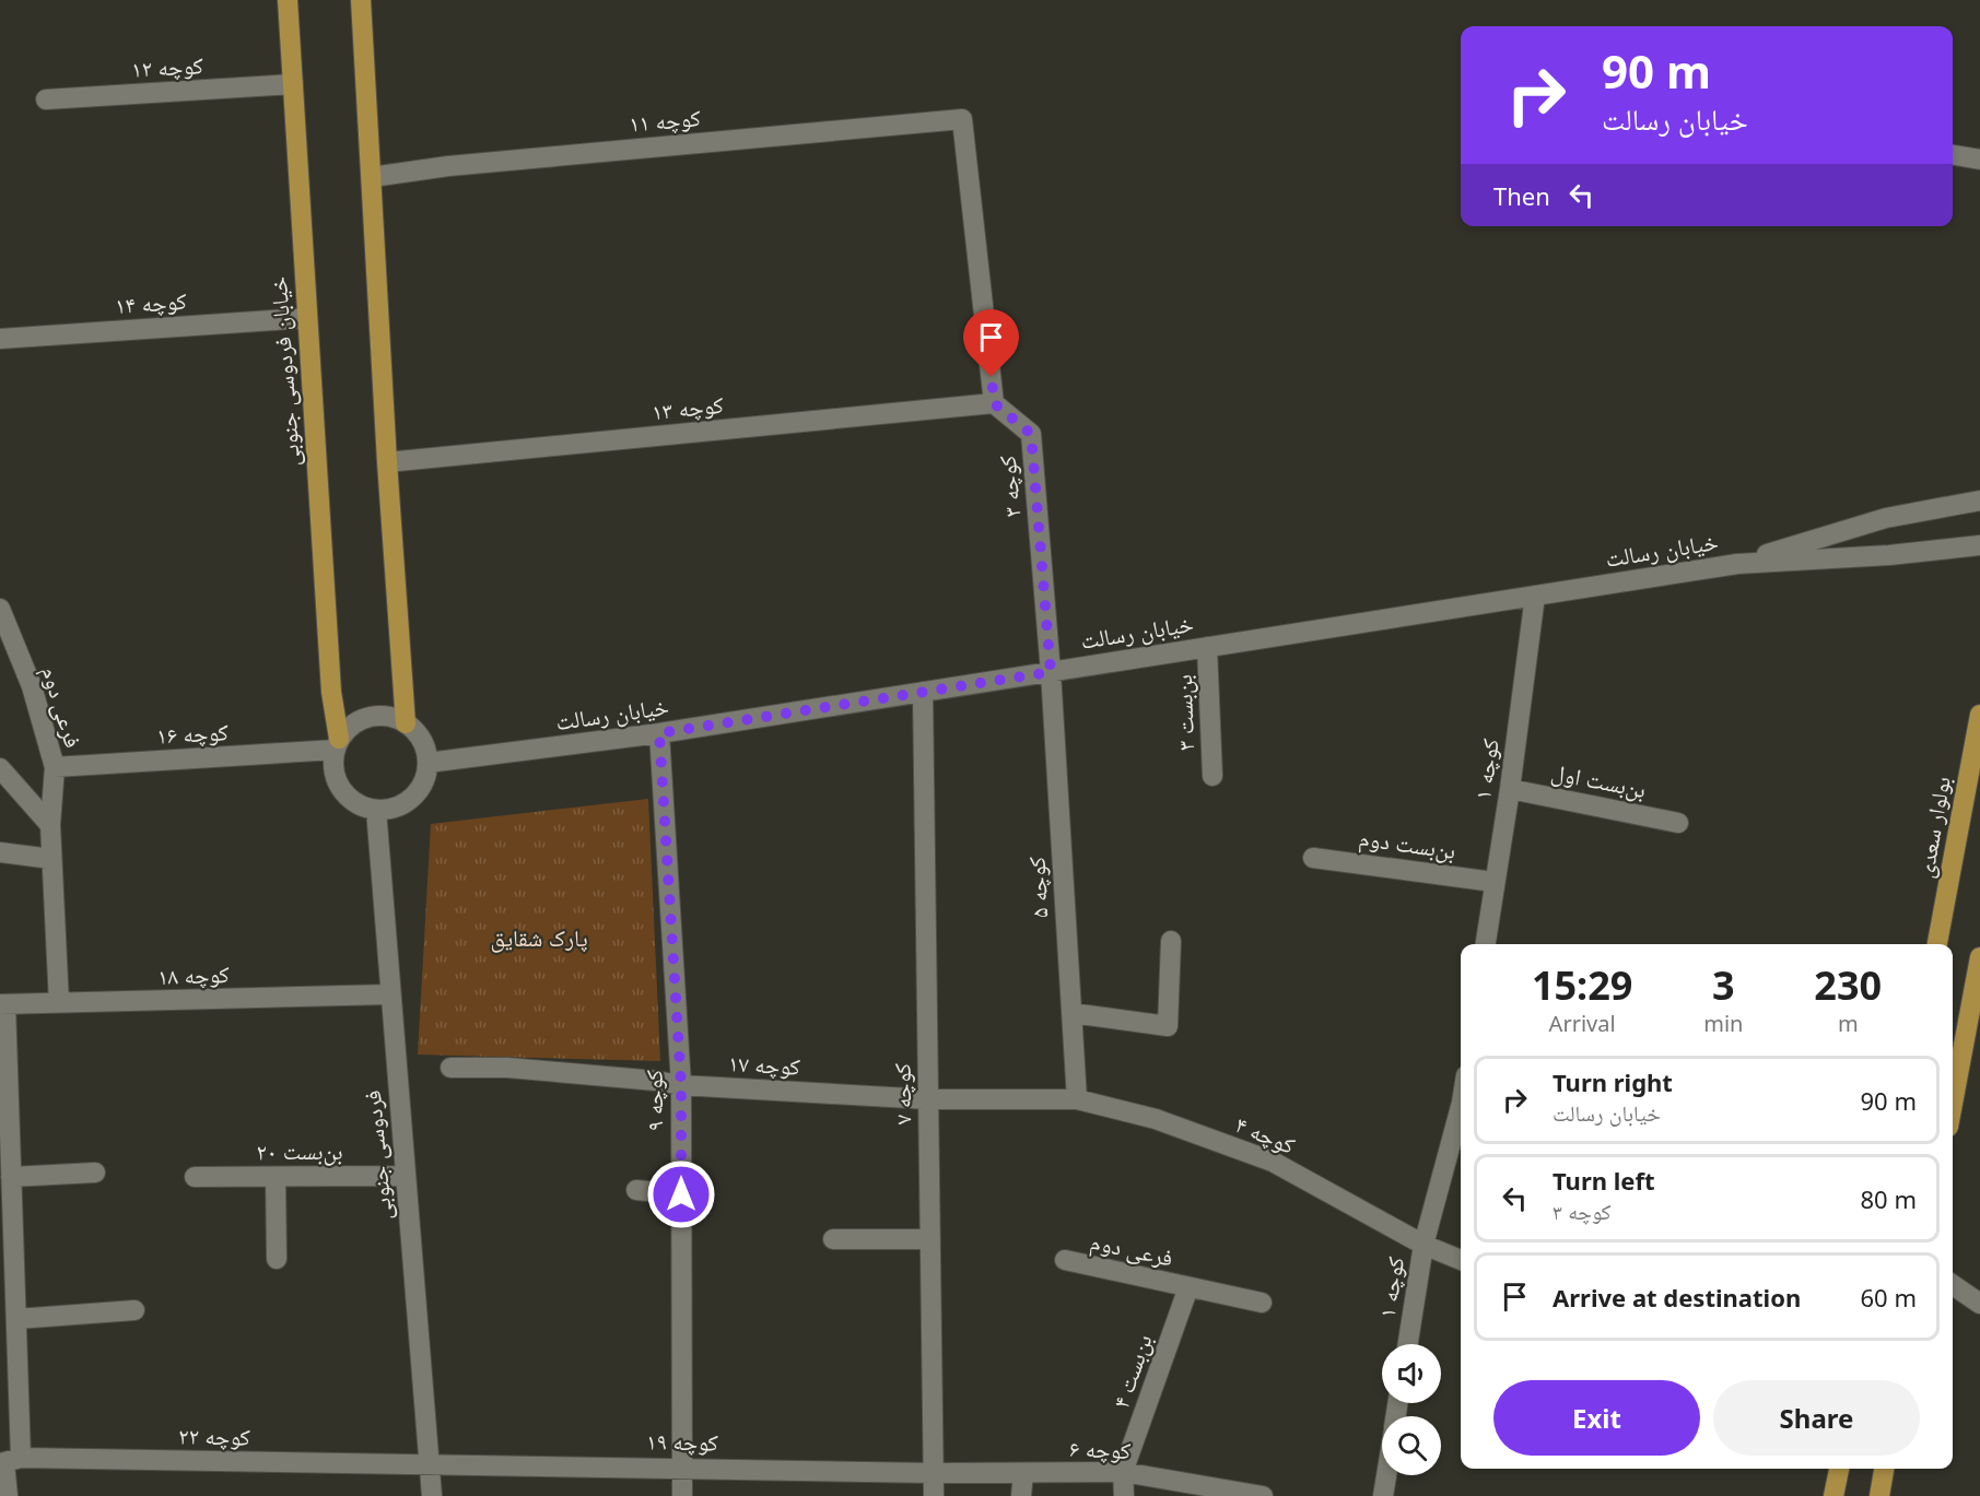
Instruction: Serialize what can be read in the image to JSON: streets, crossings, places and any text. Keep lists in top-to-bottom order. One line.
{"streets":{"main road":["خیابان فردوسی جنوبی","بولوار سعدی"],"street":["کوچه ۱۲","کوچه ۱۱","کوچه ۱۴","کوچه ۱۳","کوچه ۳","خیابان رسالت","فرعی دوم","بن‌بست ۳","کوچه ۱۶","کوچه ۱","بن‌بست اول","بن‌بست دوم","کوچه ۵","کوچه ۱۸","کوچه ۱۷","کوچه ۷","کوچه ۹","کوچه ۴","بن‌بست ۲۰","فردوسی جنوبی","بن‌بست ۴","کوچه ۲۲","کوچه ۱۹","کوچه ۶"]},"crossings":[["کوچه ۱۲","خیابان فردوسی جنوبی"],["کوچه ۱۱","کوچه ۱۳"],["کوچه ۱۱","کوچه ۳"],["کوچه ۱۴","خیابان فردوسی جنوبی"],["خیابان فردوسی جنوبی","خیابان رسالت"],["خیابان فردوسی جنوبی","کوچه ۱۶"],["خیابان فردوسی جنوبی","فردوسی جنوبی"],["کوچه ۱۳","کوچه ۳"],["کوچه ۳","خیابان رسالت"],["کوچه ۳","کوچه ۵"],["خیابان رسالت","بن‌بست ۳"],["خیابان رسالت","کوچه ۱۶"],["خیابان رسالت","کوچه ۱"],["خیابان رسالت","کوچه ۵"],["خیابان رسالت","کوچه ۷"],["خیابان رسالت","کوچه ۹"],["خیابان رسالت","فردوسی جنوبی"],["فرعی دوم","کوچه ۱۶"],["فرعی دوم","کوچه ۱۸"],["فرعی دوم","بن‌بست ۴"],["کوچه ۱۶","فردوسی جنوبی"],["کوچه ۱","بن‌بست اول"],["کوچه ۱","بن‌بست دوم"],["کوچه ۱","کوچه ۴"],["کوچه ۵","کوچه ۱۷"],["کوچه ۵","کوچه ۴"],["کوچه ۱۸","فردوسی جنوبی"],["کوچه ۱۷","کوچه ۷"],["کوچه ۱۷","کوچه ۹"],["کوچه ۱۷","کوچه ۴"],["کوچه ۷","کوچه ۱۹"],["کوچه ۷","کوچه ۶"],["کوچه ۹","کوچه ۱۹"],["بن‌بست ۲۰","فردوسی جنوبی"],["فردوسی جنوبی","کوچه ۲۲"],["فردوسی جنوبی","کوچه ۱۹"],["بن‌بست ۴","کوچه ۶"],["کوچه ۲۲","کوچه ۱۹"],["کوچه ۱۹","کوچه ۶"]],"parks":["پارک شقایق"],"page":{"turn":["90 m","خیابان رسالت"],"then":"Then","eta":["15:29","Arrival","3","min","230","m"],"list":[{"name":"Turn right","note":"خیابان رسالت","value":"90 m"},{"name":"Turn left","note":"کوچه ۳","value":"80 m"},{"name":"Arrive at destination","value":"60 m"}],"buttons":["Exit","Share"]}}
